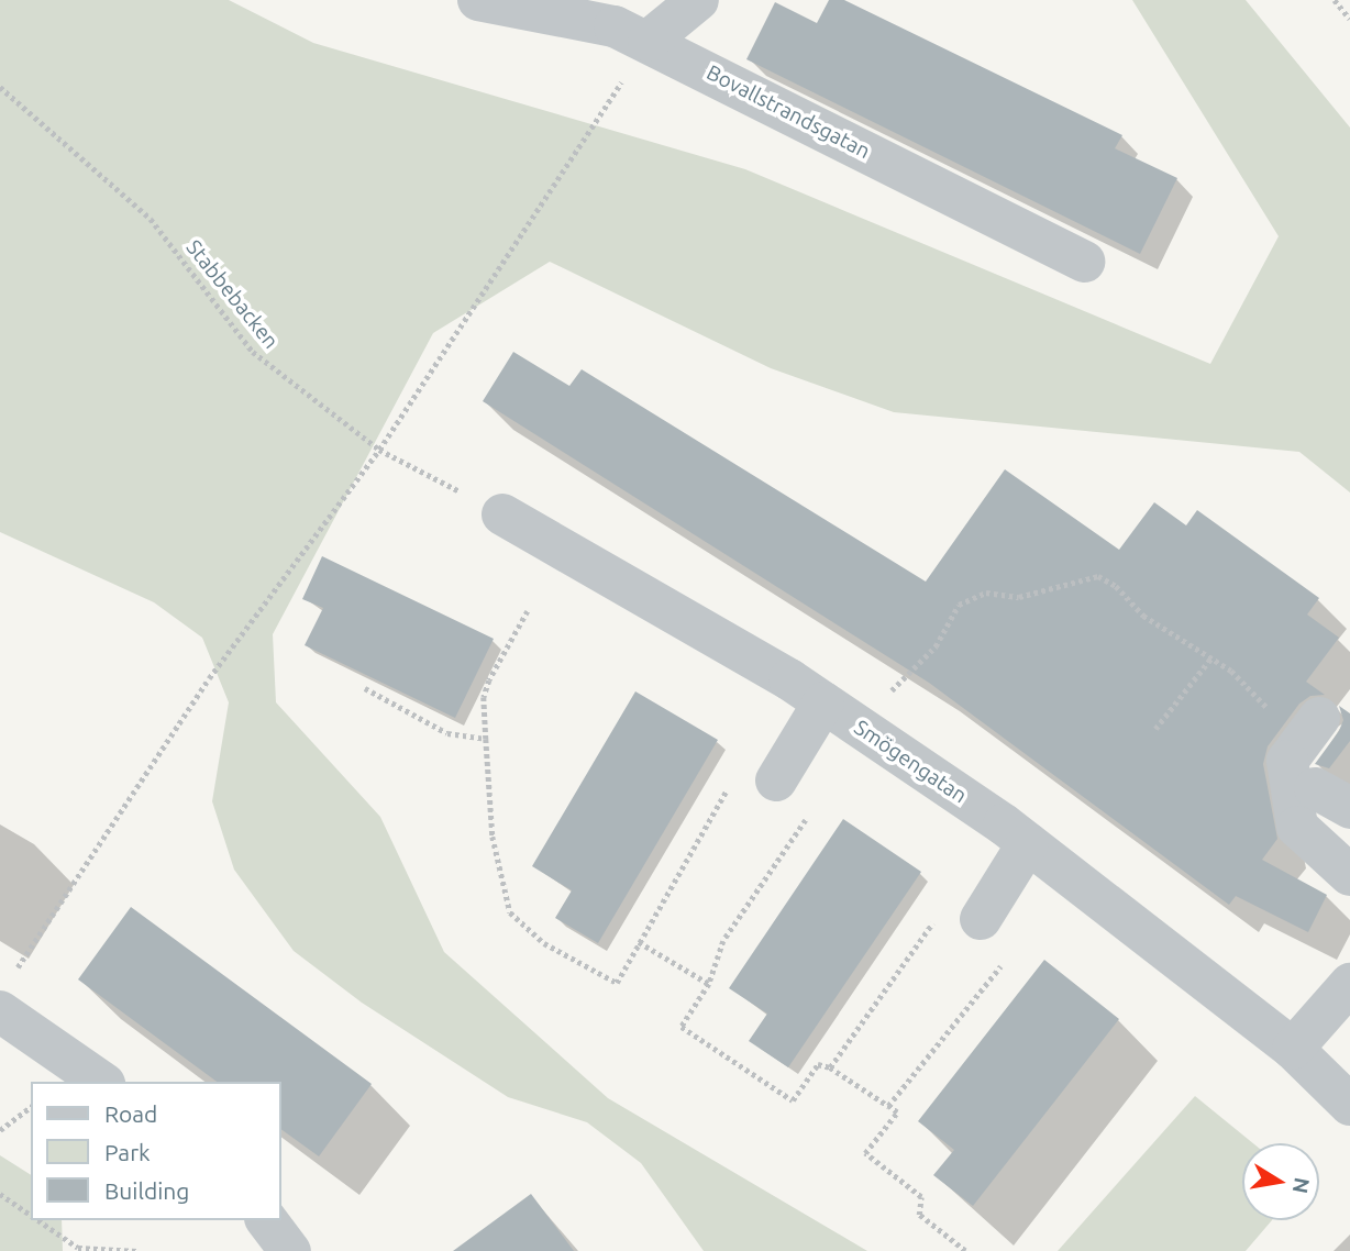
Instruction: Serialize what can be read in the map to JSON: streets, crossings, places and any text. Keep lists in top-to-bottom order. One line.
{"streets":{"street":["Bovallstrandsgatan","Smögengatan"],"path":["Stabbebacken"]},"crossings":[["Stabbebacken","Smögengatan"]],"legend":["Road","Park","Building"],"north":"right"}
